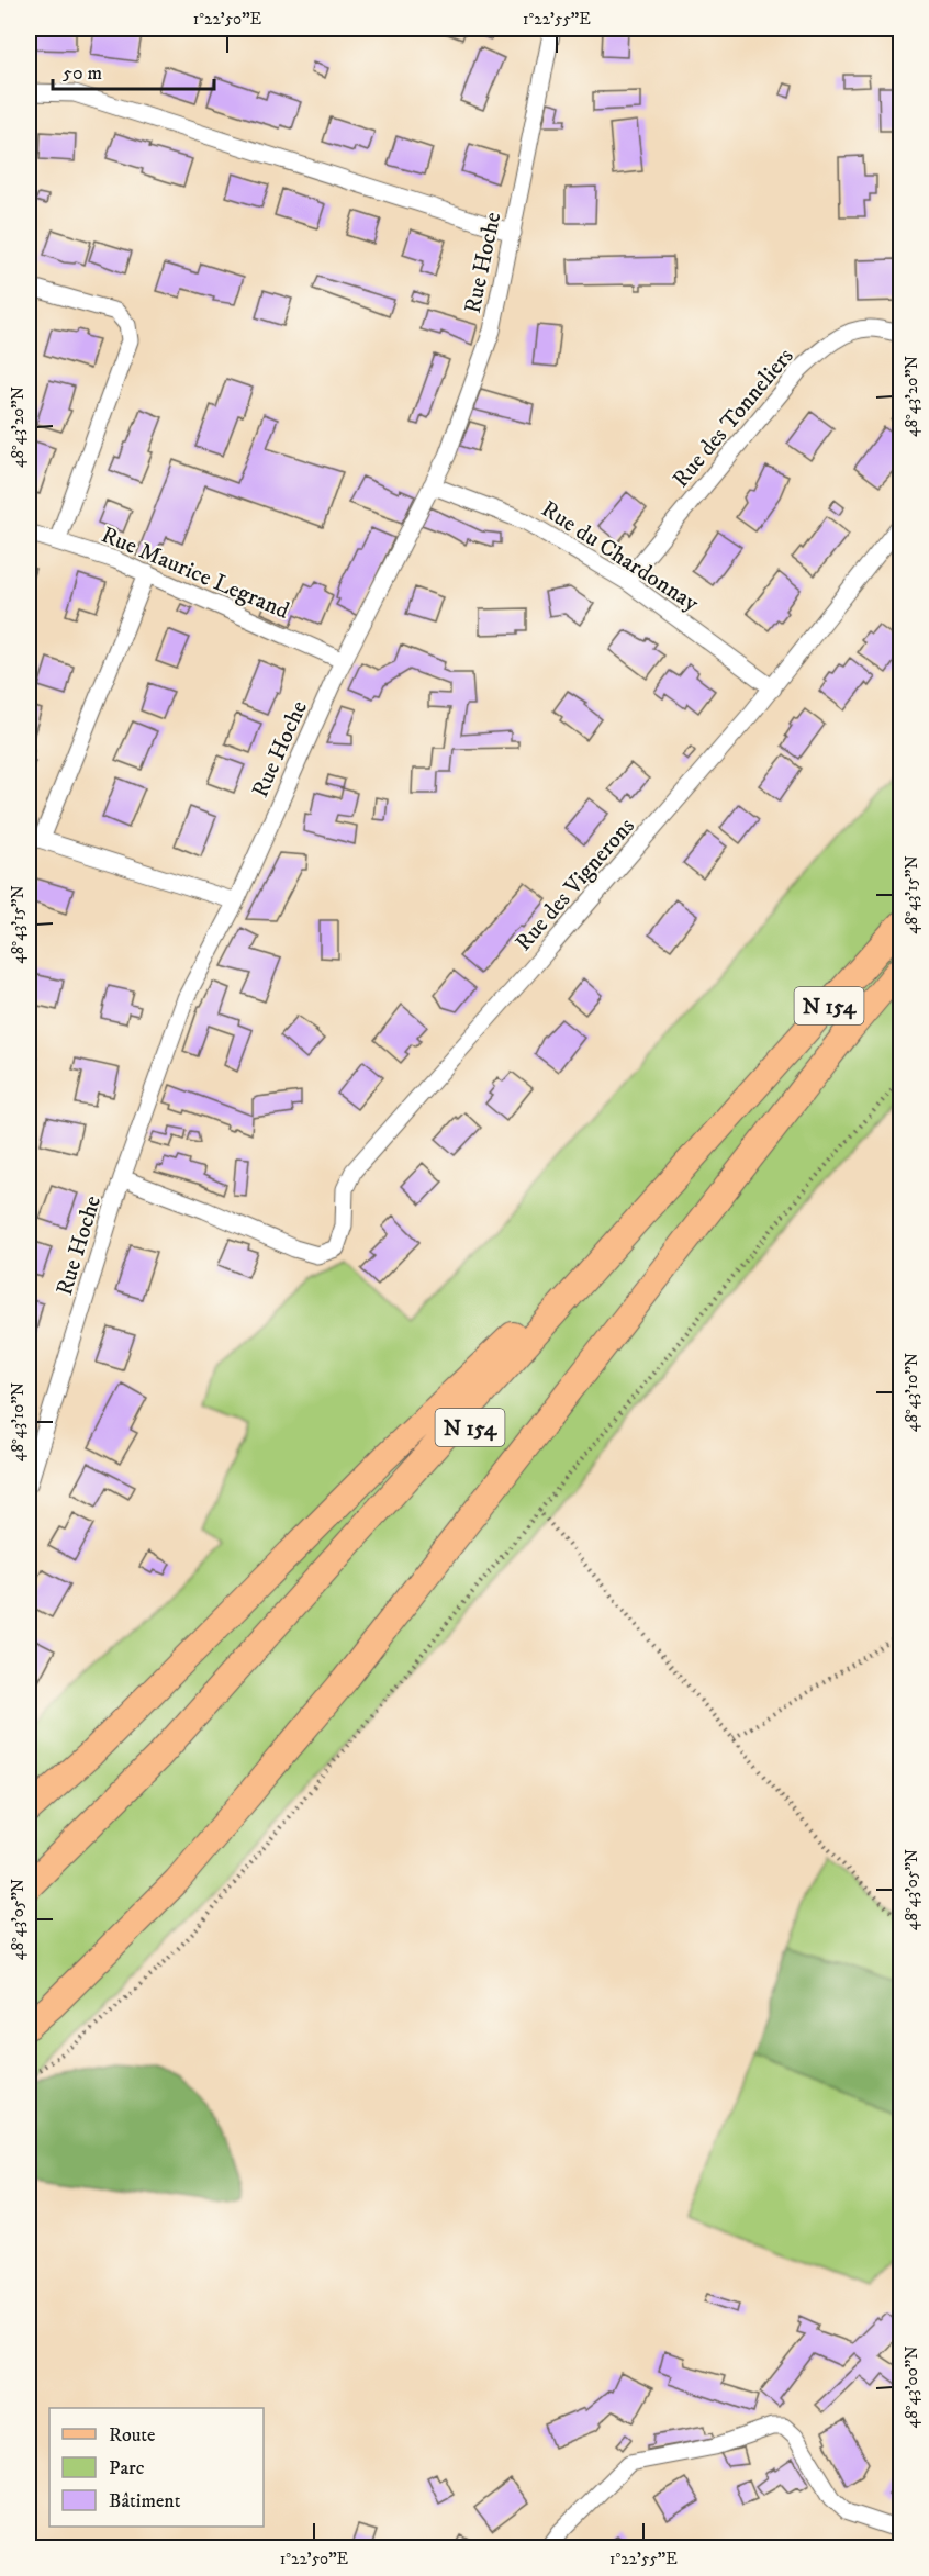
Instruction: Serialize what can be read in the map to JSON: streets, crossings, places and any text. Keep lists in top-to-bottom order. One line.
{"streets":{"main road":["N 154"],"street":["Rue Hoche","Rue des Tonneliers","Rue du Chardonnay","Rue Maurice Legrand","Rue des Vignerons"]},"crossings":[["Rue Hoche","Rue du Chardonnay"],["Rue Hoche","Rue Maurice Legrand"],["Rue Hoche","Rue des Vignerons"],["Rue des Tonneliers","Rue du Chardonnay"],["Rue du Chardonnay","Rue des Vignerons"]],"legend":["Route","Parc","Bâtiment"],"scale_bar":"50 m","coordinates":["1°22'50\"E","1°22'55\"E","48°43'20\"N","48°43'15\"N","48°43'10\"N","48°43'05\"N","48°43'00\"N"]}
